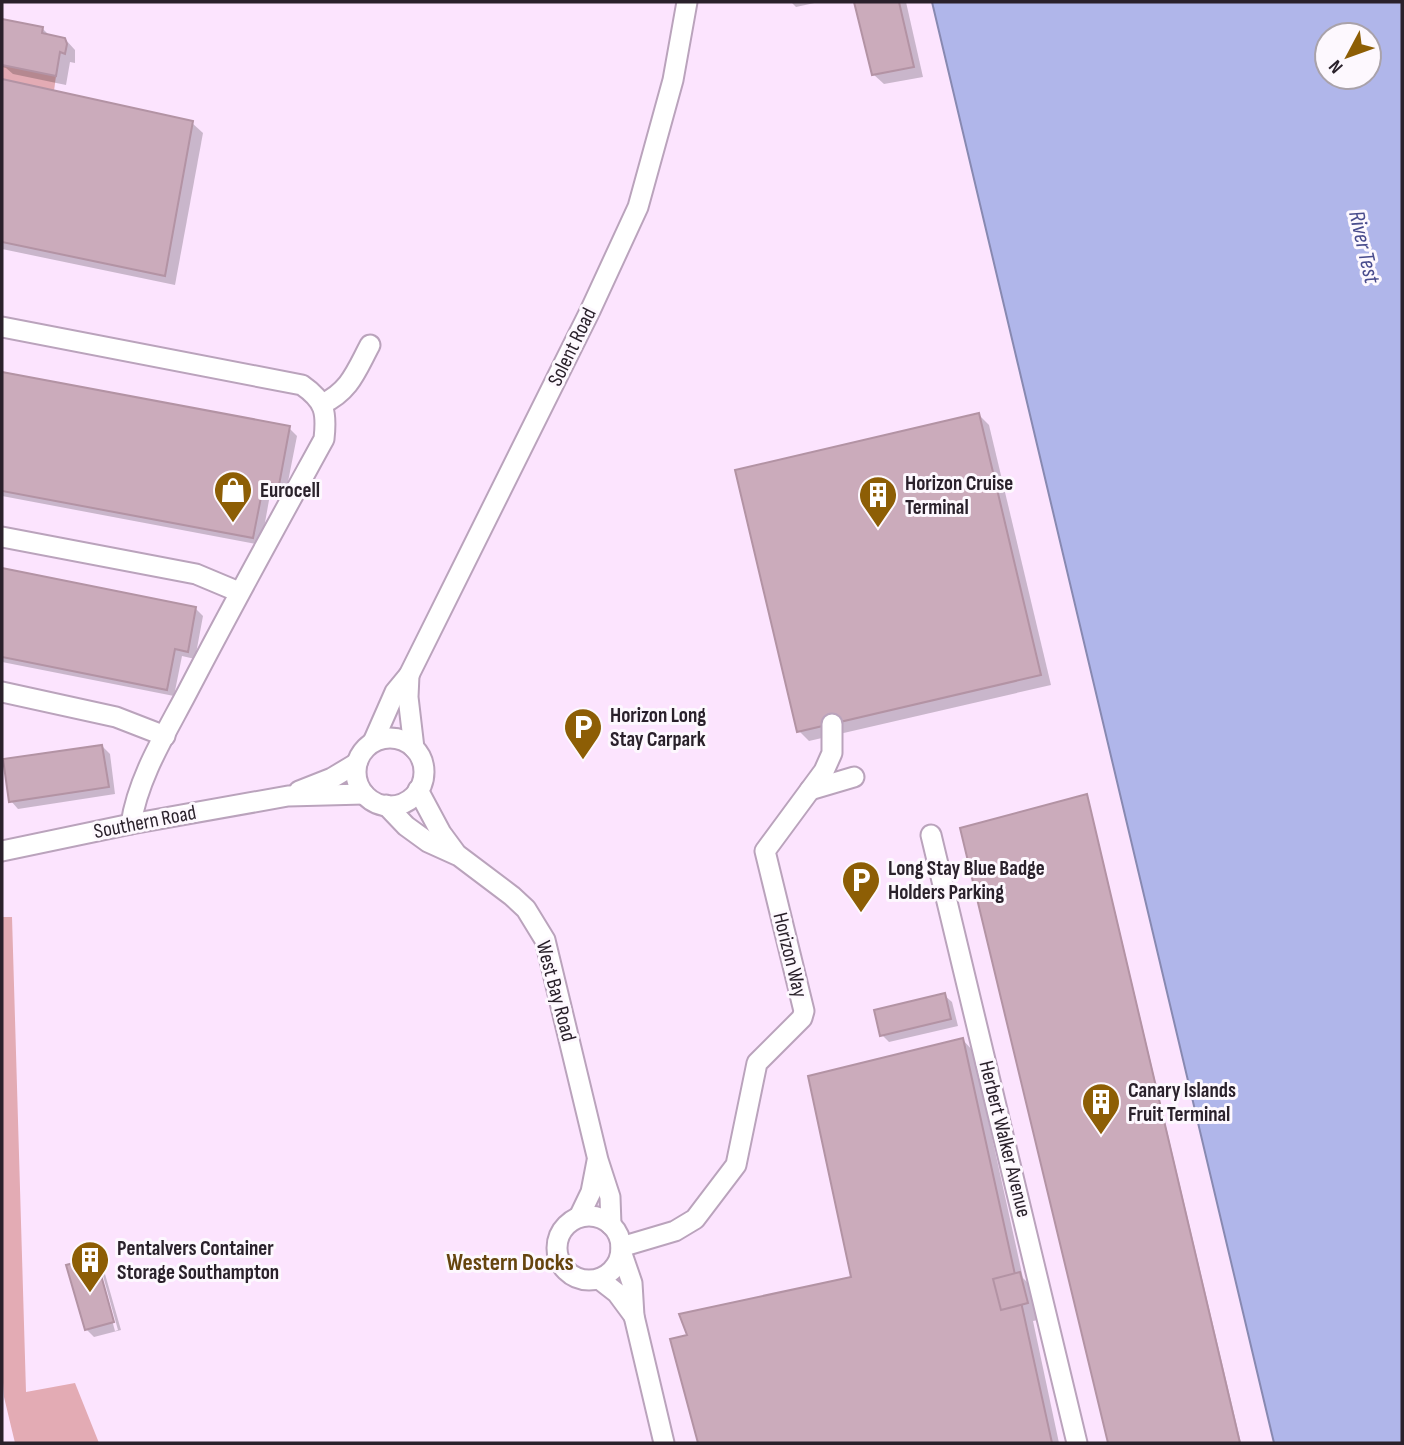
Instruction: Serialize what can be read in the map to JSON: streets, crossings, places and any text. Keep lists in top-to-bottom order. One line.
{"streets":{"street":["Solent Road","Southern Road","Horizon Way","West Bay Road","Herbert Walker Avenue"]},"crossings":[["Solent Road","Southern Road"],["Solent Road","West Bay Road"],["Southern Road","West Bay Road"],["Horizon Way","West Bay Road"]],"districts":["Western Docks"],"water":["River Test"],"places":{"shop":["Eurocell"],"building":["Horizon Cruise Terminal","Canary Islands Fruit Terminal","Pentalvers Container Storage Southampton"],"parking":["Horizon Long Stay Carpark","Long Stay Blue Badge Holders Parking"]},"north":"bottom left"}
